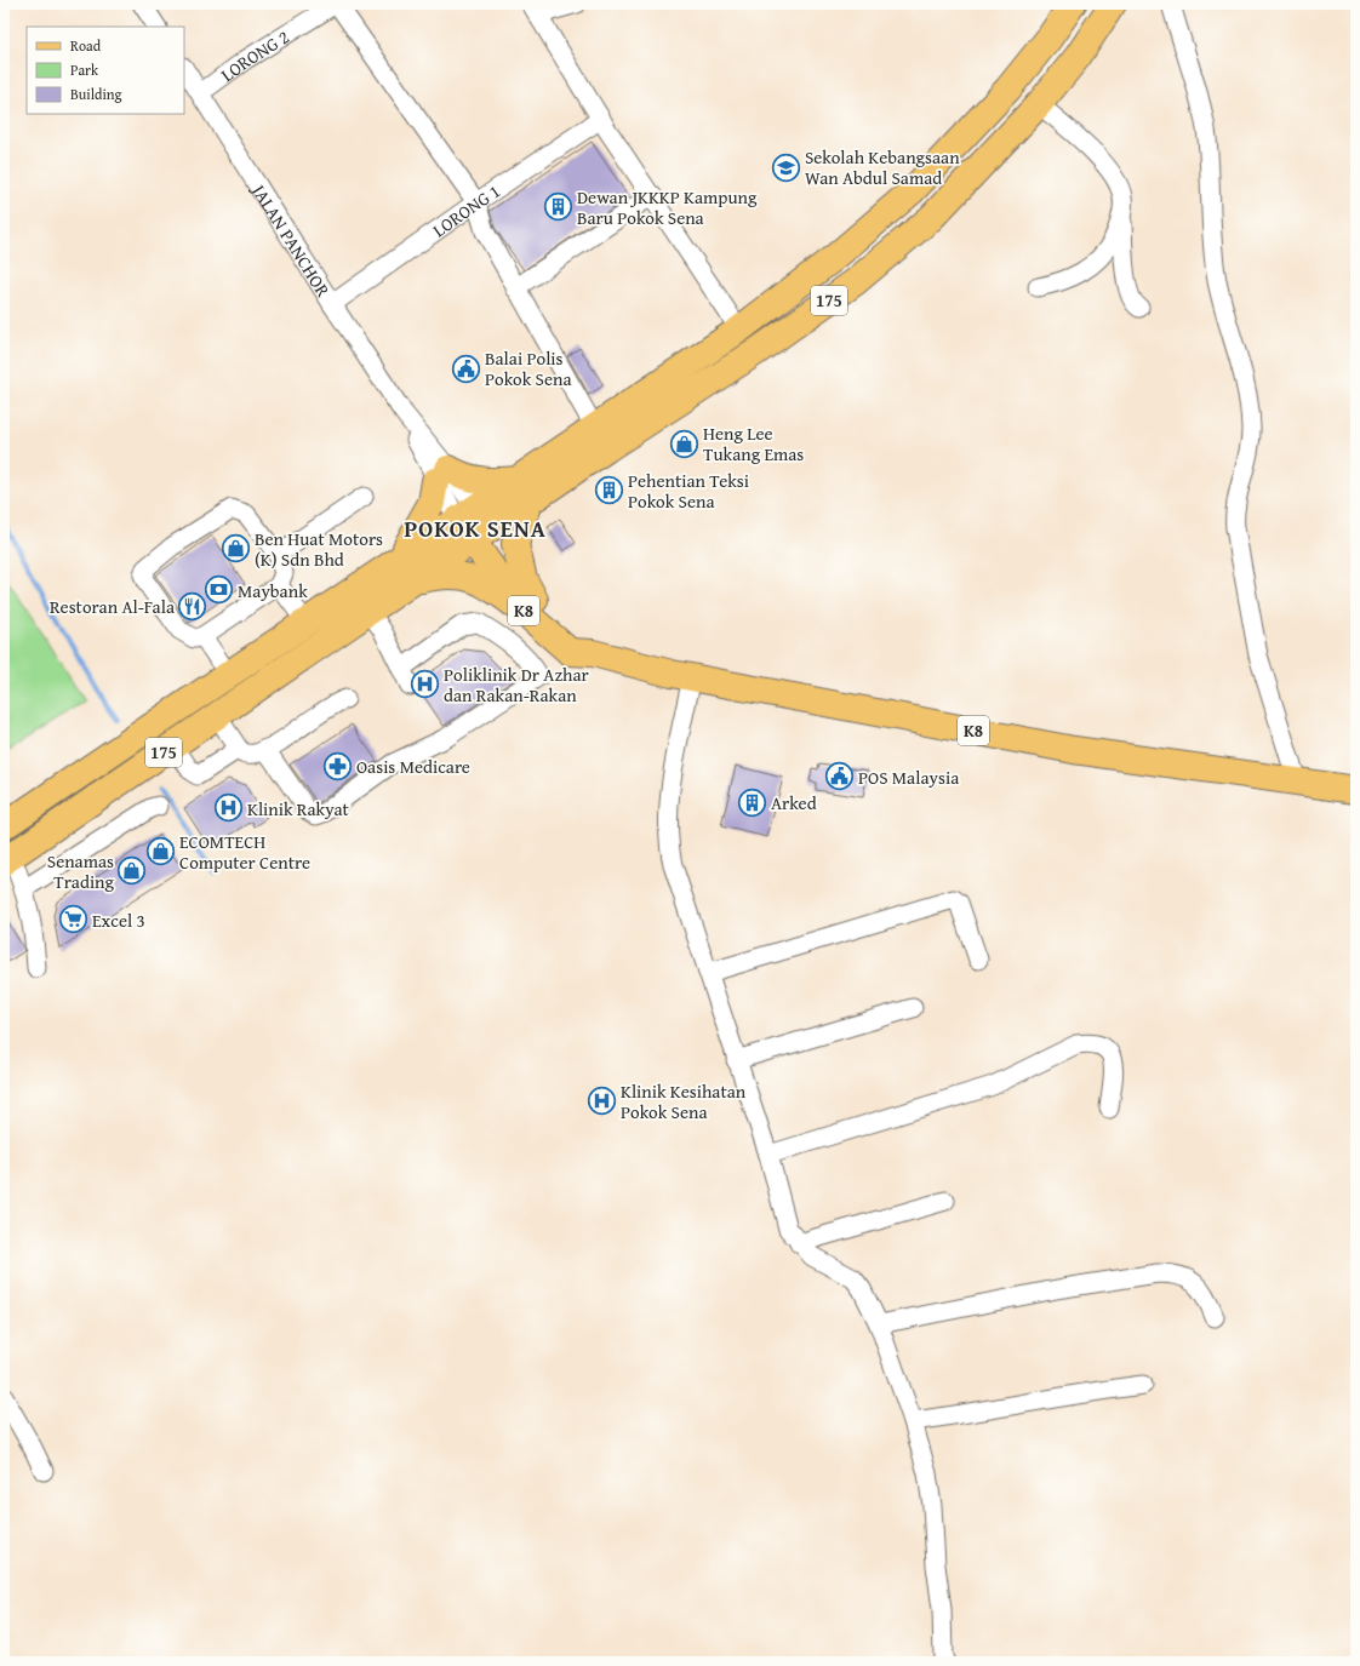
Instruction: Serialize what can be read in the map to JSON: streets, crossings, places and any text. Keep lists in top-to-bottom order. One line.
{"streets":{"main road":["175","K8"],"street":["LORONG 2","LORONG 1","JALAN PANCHOR"]},"crossings":[["LORONG 2","JALAN PANCHOR"],["LORONG 1","JALAN PANCHOR"],["JALAN PANCHOR","175"],["JALAN PANCHOR","K8"],["175","K8"]],"districts":["POKOK SENA"],"places":{"school or university":["Sekolah Kebangsaan Wan Abdul Samad"],"building":["Dewan JKKKP Kampung Baru Pokok Sena","Pehentian Teksi Pokok Sena","Arked"],"public building":["Balai Polis Pokok Sena","POS Malaysia"],"shop":["Heng Lee Tukang Emas","Ben Huat Motors (K) Sdn Bhd","ECOMTECH Computer Centre","Senamas Trading"],"bank":["Maybank"],"restaurant":["Restoran Al-Fala"],"hospital":["Poliklinik Dr Azhar dan Rakan-Rakan","Klinik Rakyat","Klinik Kesihatan Pokok Sena"],"pharmacy":["Oasis Medicare"],"supermarket":["Excel 3"]},"legend":["Road","Park","Building"]}
